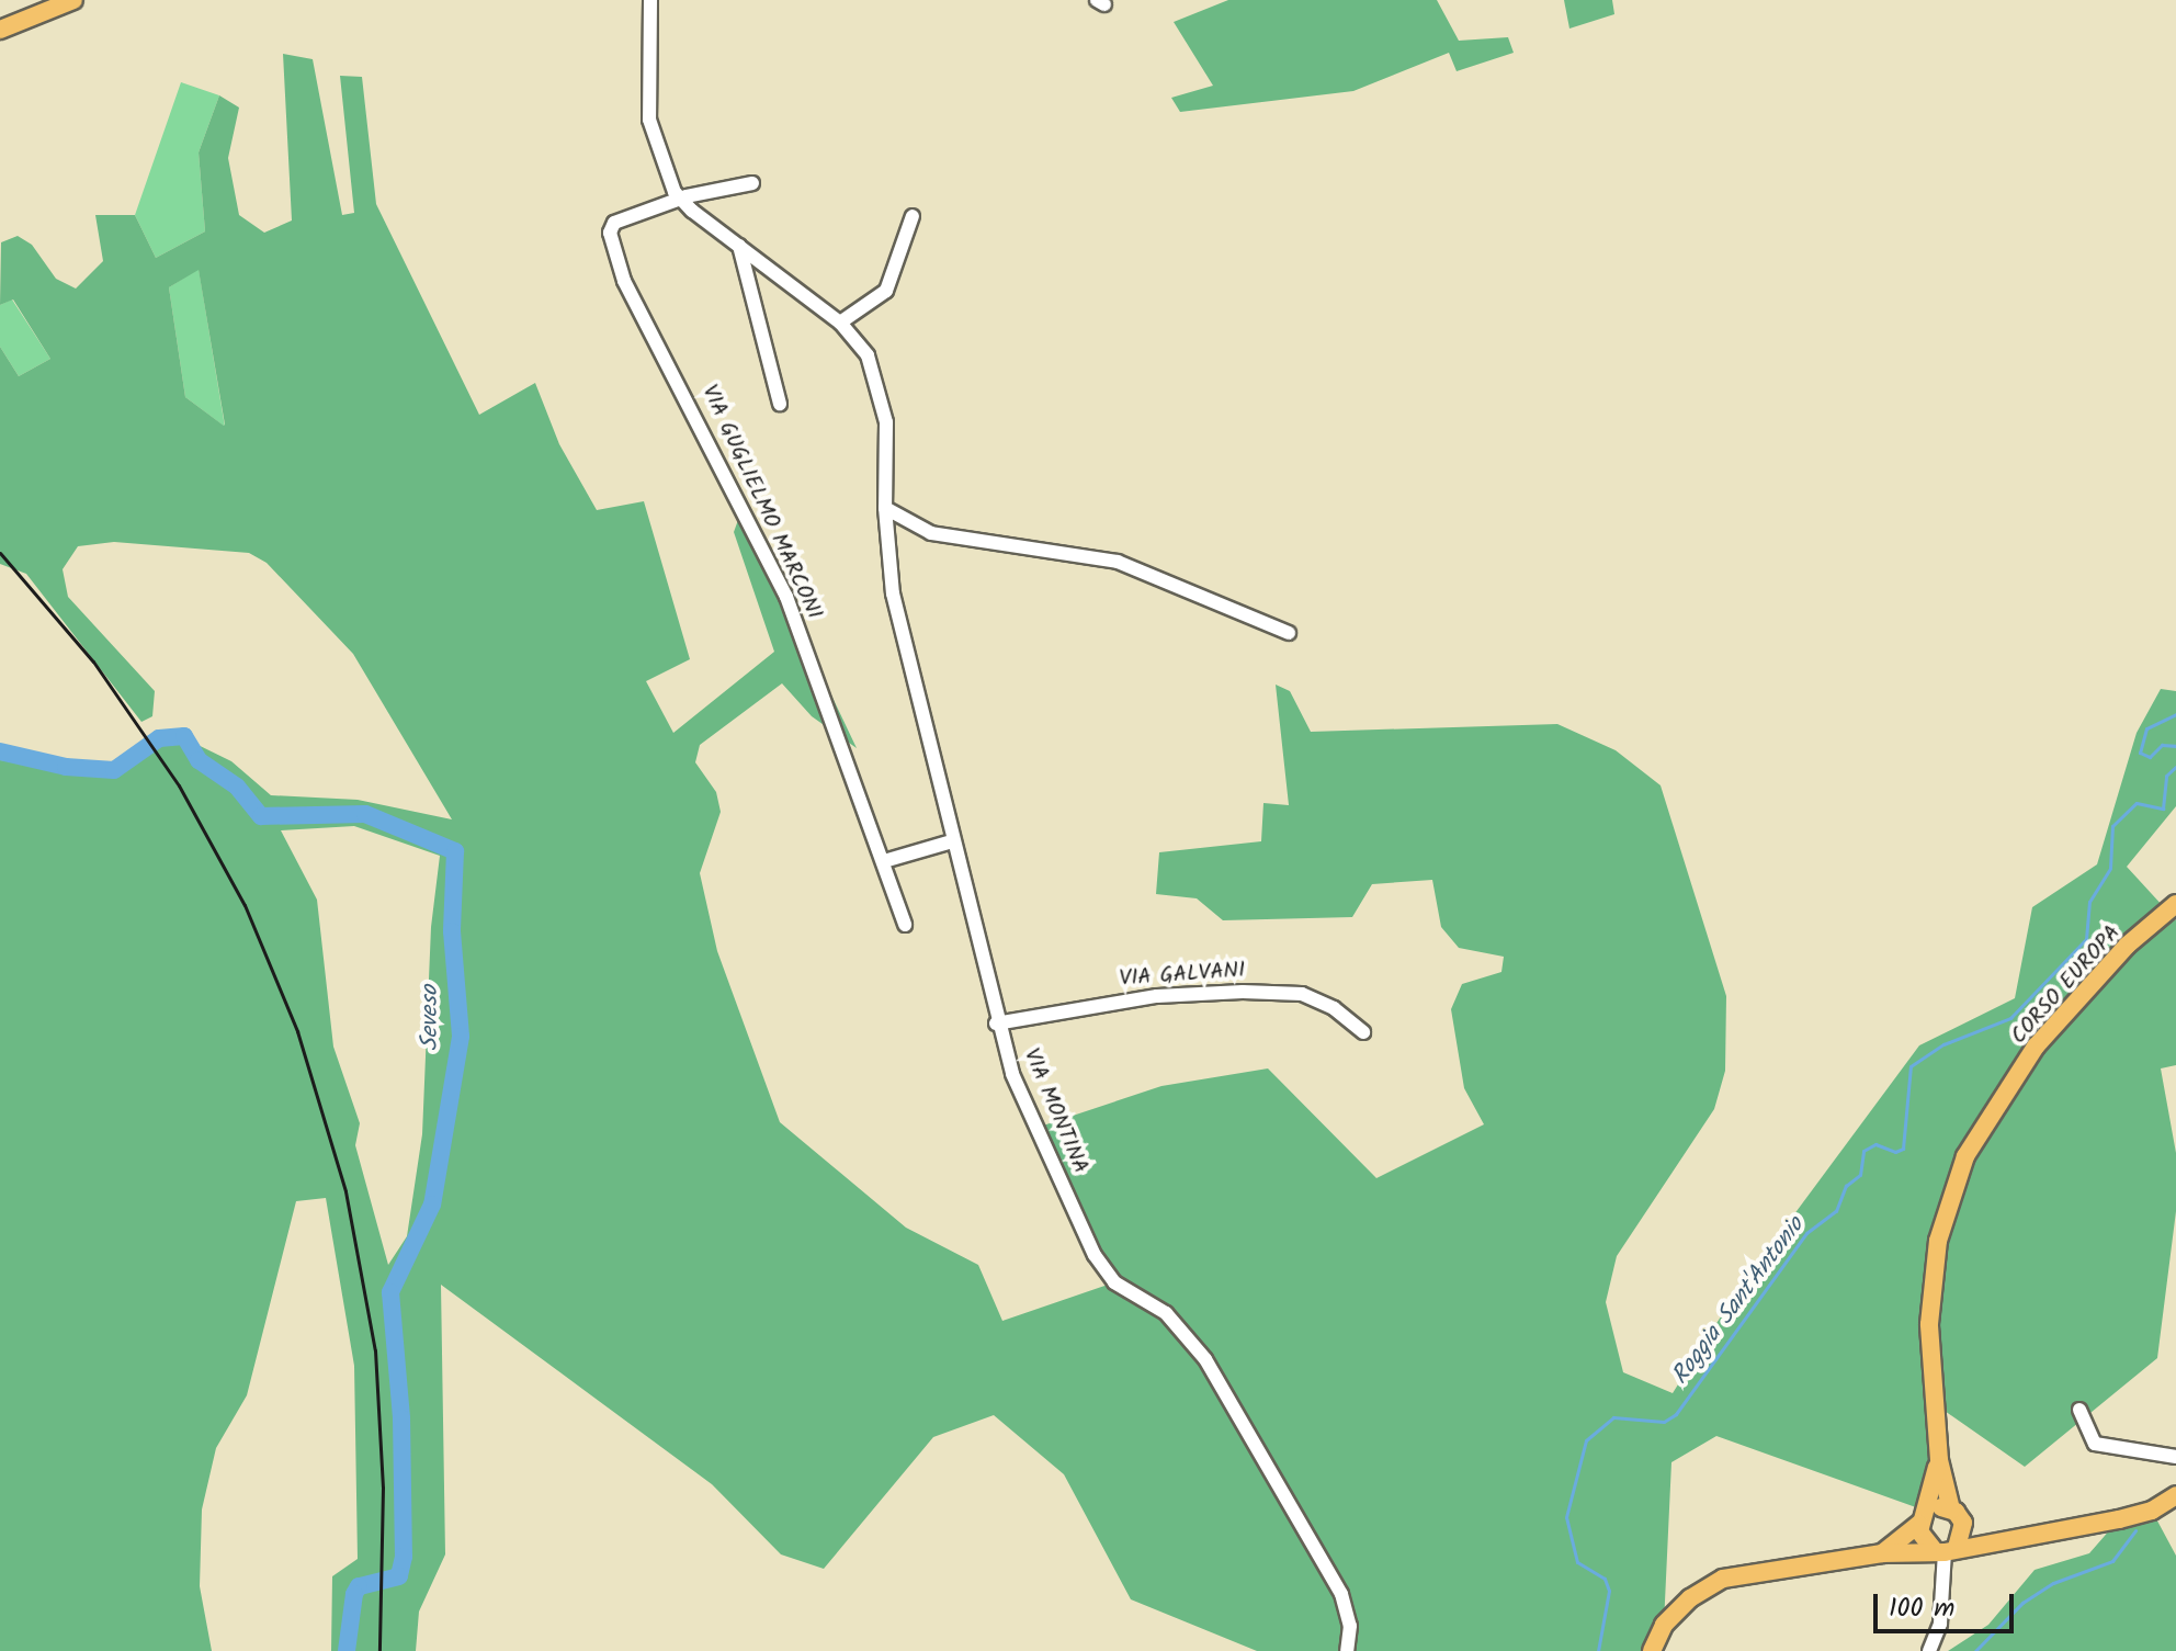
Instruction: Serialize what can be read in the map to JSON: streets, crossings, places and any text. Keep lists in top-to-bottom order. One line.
{"streets":{"main road":["CORSO EUROPA"],"street":["VIA GUGLIELMO MARCONI","VIA GALVANI","VIA MONTINA"]},"crossings":[["VIA GUGLIELMO MARCONI","VIA MONTINA"],["VIA GALVANI","VIA MONTINA"]],"water":["Seveso","Roggia Sant'Antonio"],"scale_bar":"100 m"}
